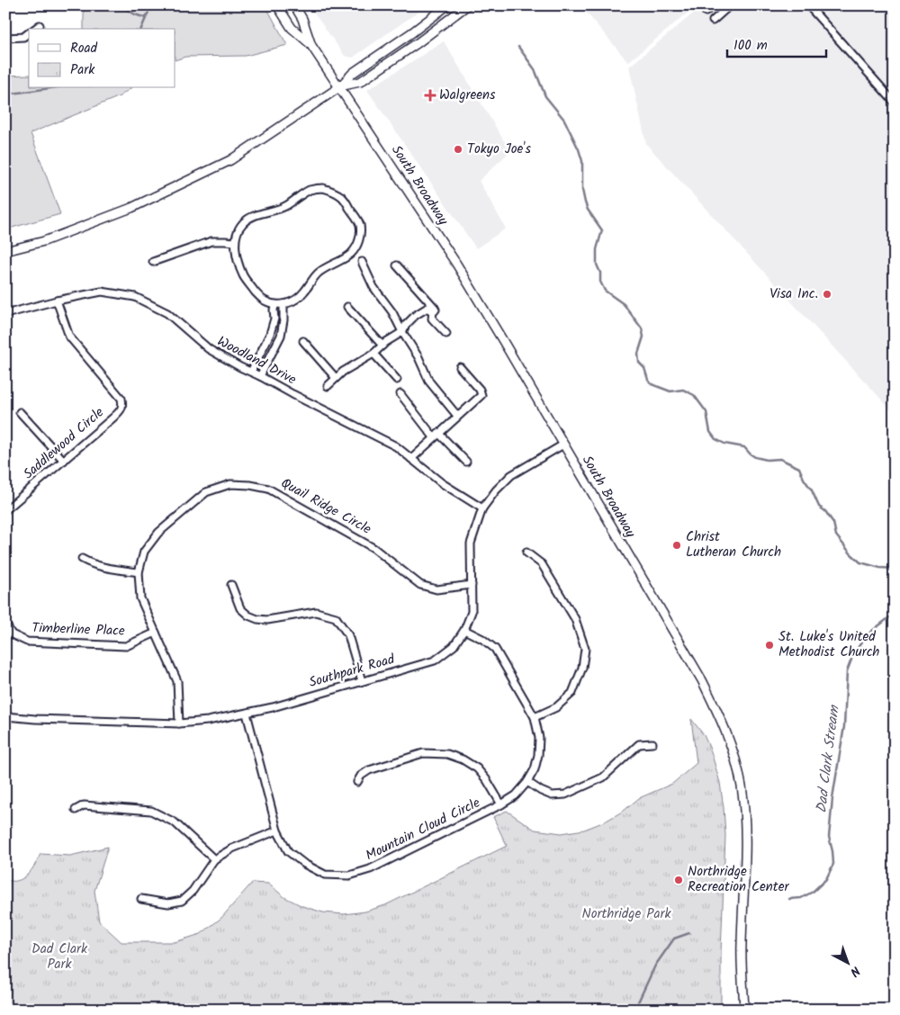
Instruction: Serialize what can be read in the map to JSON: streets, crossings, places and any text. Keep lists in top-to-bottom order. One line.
{"streets":{"main road":["South Broadway"],"street":["Woodland Drive","Saddlewood Circle","Quail Ridge Circle","Timberline Place","Southpark Road","Mountain Cloud Circle"]},"crossings":[["South Broadway","Southpark Road"],["Woodland Drive","Saddlewood Circle"],["Woodland Drive","Southpark Road"],["Quail Ridge Circle","Timberline Place"],["Quail Ridge Circle","Southpark Road"],["Southpark Road","Mountain Cloud Circle"]],"water":["Dad Clark Stream"],"parks":["Northridge Park","Dad Clark Park"],"places":{"health":["Walgreens"],"other":["Tokyo Joe's","Visa Inc.","Christ Lutheran Church","St. Luke's United Methodist Church","Northridge Recreation Center"]},"legend":["Road","Park"],"scale_bar":"100 m","north":"bottom right"}
